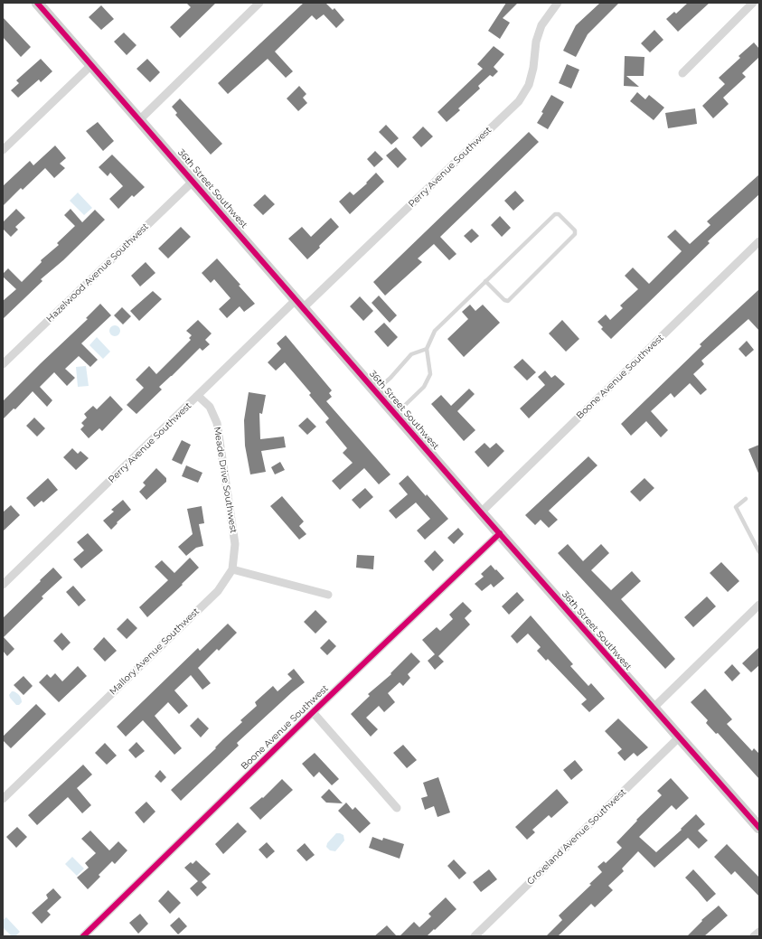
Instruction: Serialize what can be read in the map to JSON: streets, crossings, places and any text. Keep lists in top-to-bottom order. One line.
{"streets":{"street":["Perry Avenue Southwest","36th Street Southwest","Hazelwood Avenue Southwest","Boone Avenue Southwest","Meade Drive Southwest","Mallory Avenue Southwest","Groveland Avenue Southwest"]},"crossings":[["Perry Avenue Southwest","36th Street Southwest"],["Perry Avenue Southwest","Meade Drive Southwest"],["36th Street Southwest","Hazelwood Avenue Southwest"],["36th Street Southwest","Boone Avenue Southwest"],["36th Street Southwest","Groveland Avenue Southwest"],["Meade Drive Southwest","Mallory Avenue Southwest"]]}
